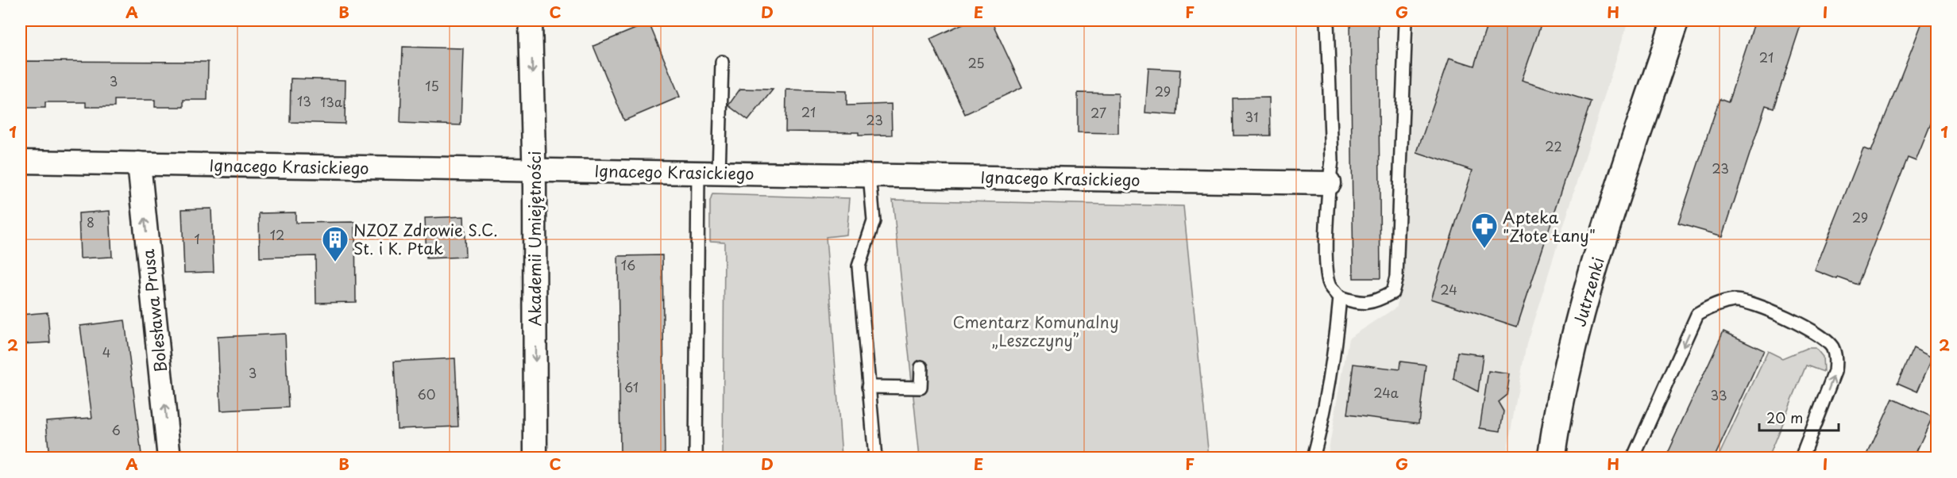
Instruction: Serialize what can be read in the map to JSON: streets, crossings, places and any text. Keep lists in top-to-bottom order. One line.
{"streets":{"street":["Ignacego Krasickiego","Akademii Umiejętności","Jutrzenki","Bolesława Prusa"]},"crossings":[["Ignacego Krasickiego","Akademii Umiejętności"],["Ignacego Krasickiego","Bolesława Prusa"]],"one_way":["Akademii Umiejętności","Bolesława Prusa"],"parks":["Cmentarz Komunalny „Leszczyny”"],"places":{"pharmacy":["Apteka \"Złote Łany\""],"building":["NZOZ Zdrowie S.C. St. i K. Ptak"]},"house_numbers":["21","25","3","15","29","13","13a","21","27","31","23","22","23","29","8","12","1","16","24","4","3","61","24a","60","33","6"],"scale_bar":"20 m","grid":{"columns":["A","B","C","D","E","F","G","H","I"],"rows":["1","2"]}}
